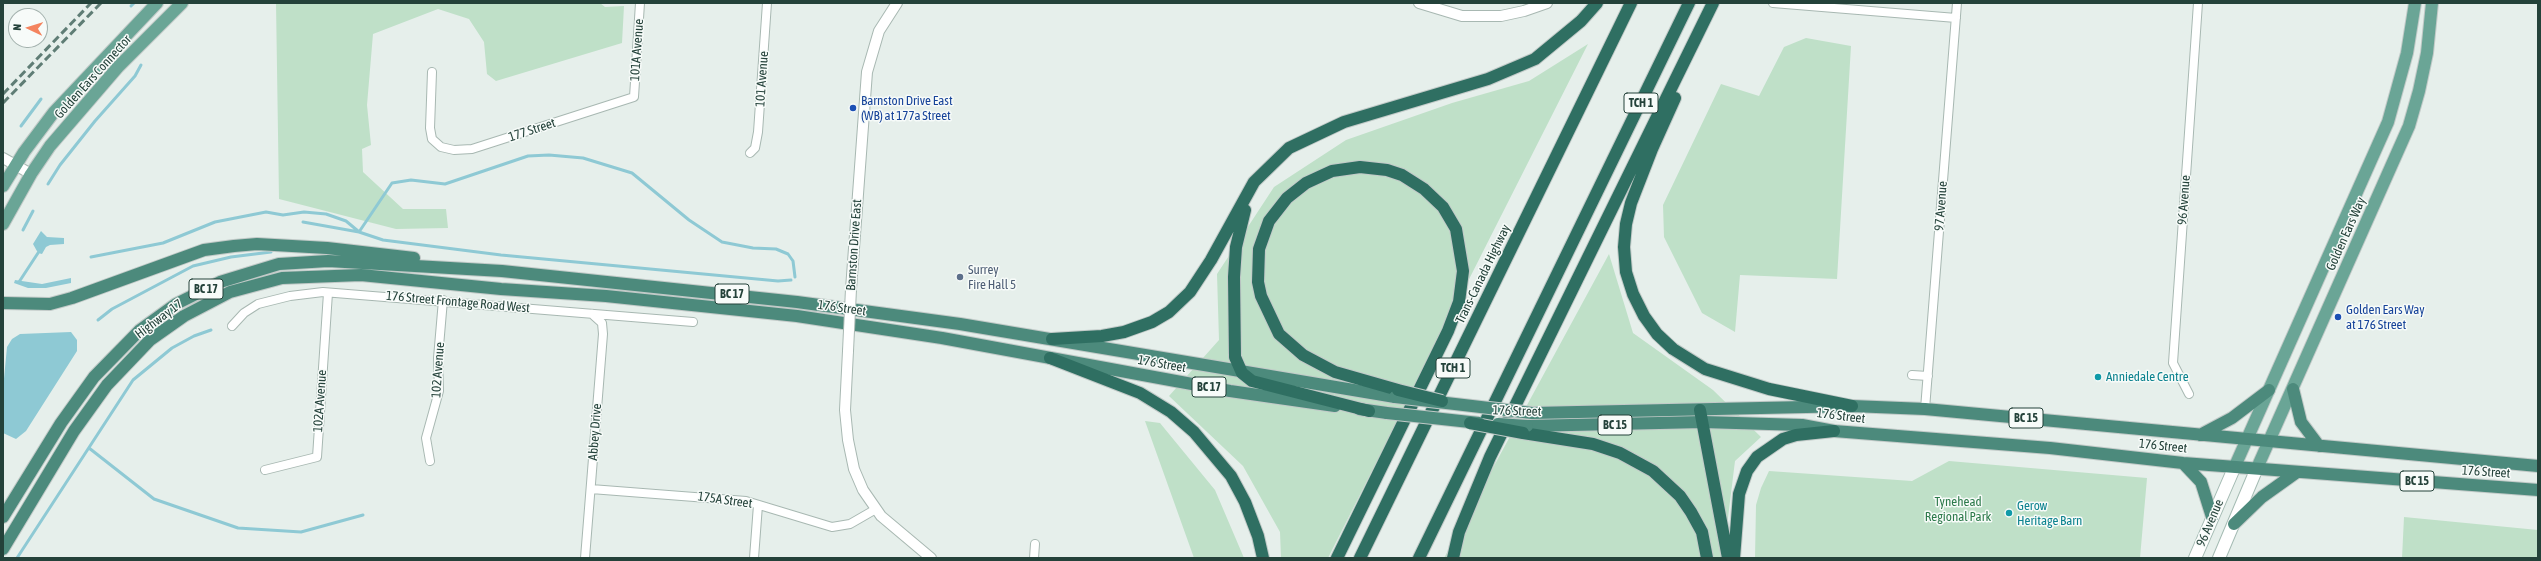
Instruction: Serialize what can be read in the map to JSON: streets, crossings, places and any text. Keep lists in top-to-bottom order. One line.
{"streets":{"highway":["TCH 1","Trans-Canada Highway","BC 17","176 Street","Highway 17","BC 15"],"main road":["Golden Ears Connector","96 Avenue","Golden Ears Way"],"street":["101A Avenue","101 Avenue","177 Street","97 Avenue","Barnston Drive East","176 Street Frontage Road West","102 Avenue","102A Avenue","Abbey Drive","175A Street"]},"crossings":[["101A Avenue","177 Street"],["96 Avenue","Golden Ears Way"],["96 Avenue","176 Street"],["97 Avenue","176 Street"],["Golden Ears Way","176 Street"],["Barnston Drive East","175A Street"],["176 Street Frontage Road West","102 Avenue"],["176 Street Frontage Road West","102A Avenue"],["176 Street Frontage Road West","Abbey Drive"],["176 Street","Highway 17"],["Abbey Drive","175A Street"]],"parks":["Tynehead Regional Park"],"places":["Barnston Drive East (WB) at 177a Street","Surrey Fire Hall 5","Golden Ears Way at 176 Street","Anniedale Centre","Gerow Heritage Barn"],"north":"left"}
